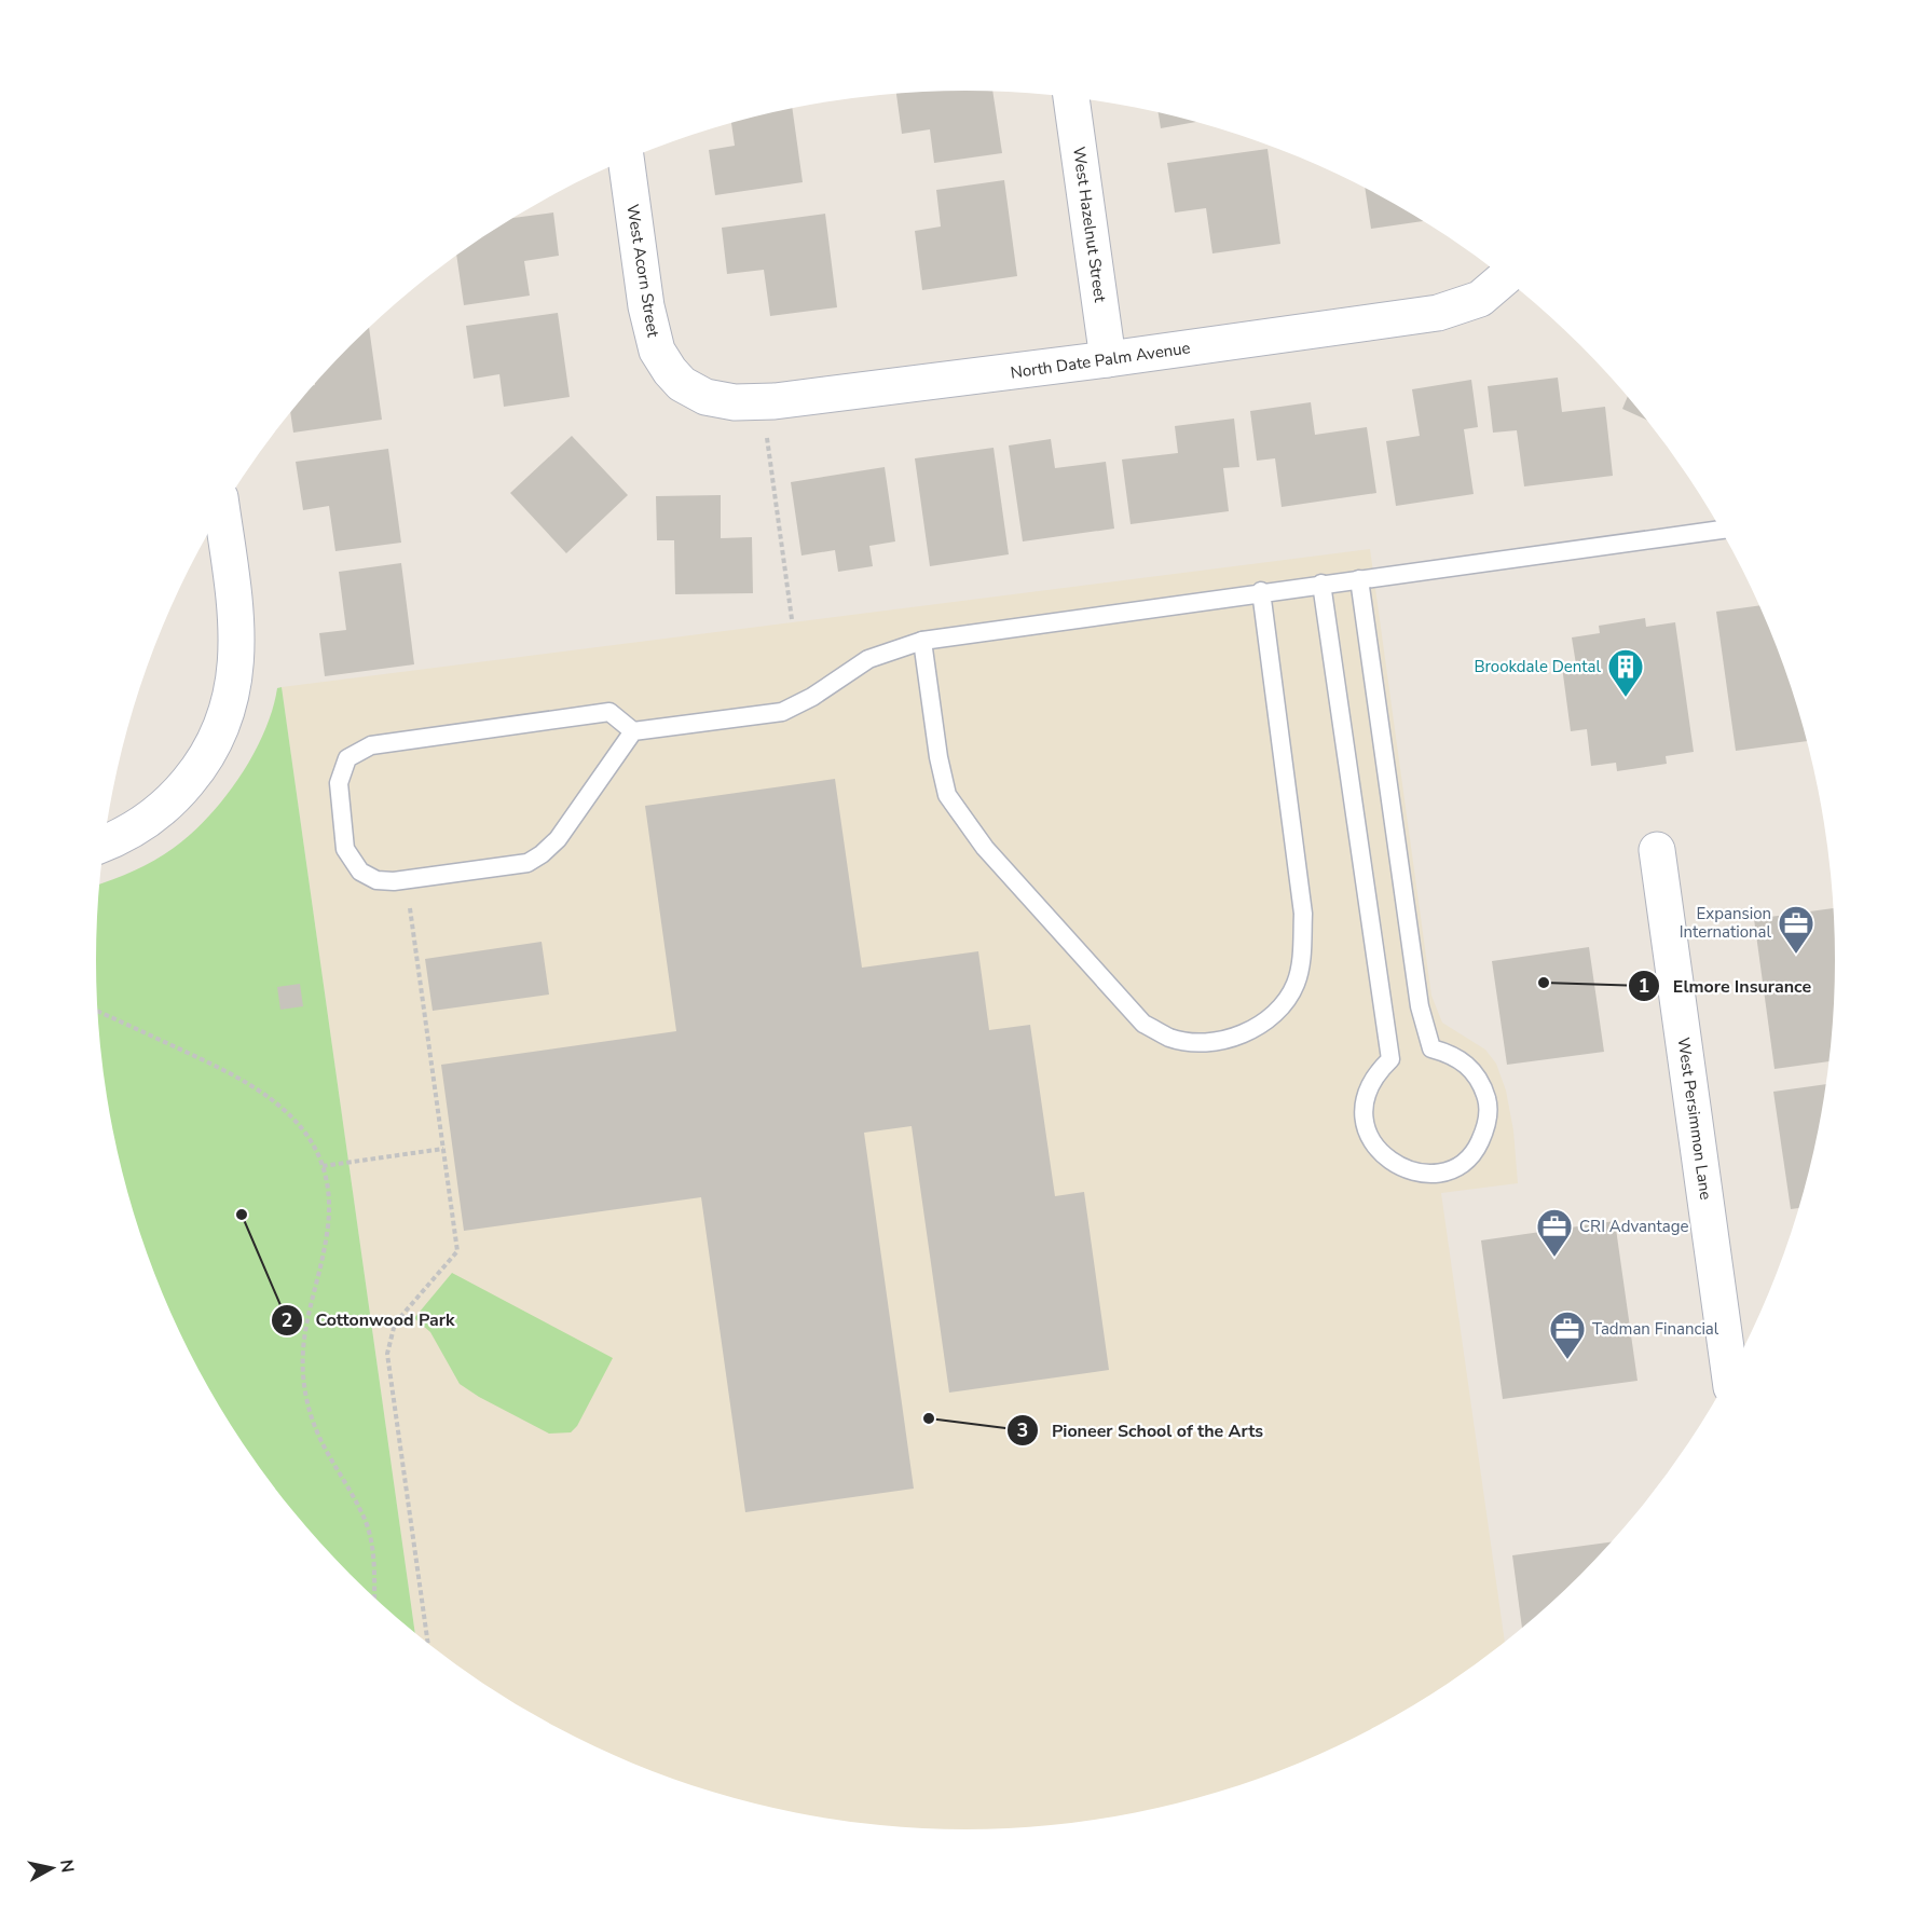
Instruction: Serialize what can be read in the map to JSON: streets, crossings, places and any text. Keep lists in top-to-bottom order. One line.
{"streets":{"street":["West Hazelnut Street","West Acorn Street","North Date Palm Avenue","West Persimmon Lane"]},"crossings":[["West Hazelnut Street","North Date Palm Avenue"],["West Acorn Street","North Date Palm Avenue"]],"places":{"building":["Brookdale Dental"],"office":["Expansion International","CRI Advantage","Tadman Financial"],"other":["Elmore Insurance","Cottonwood Park","Pioneer School of the Arts"]},"north":"right"}
